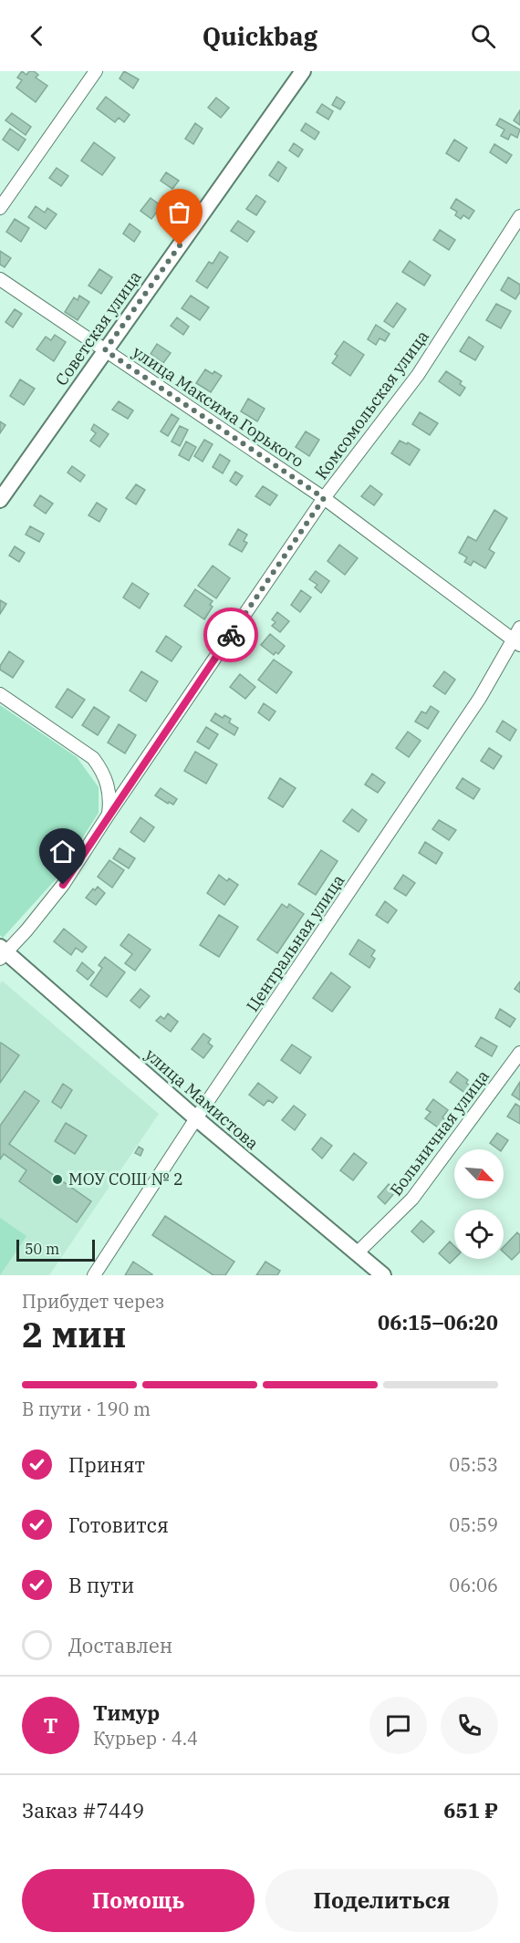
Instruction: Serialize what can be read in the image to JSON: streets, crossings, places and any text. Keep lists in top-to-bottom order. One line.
{"streets":{"street":["Советская улица","Комсомольская улица","улица Максима Горького","Центральная улица","улица Мамистова","Больничная улица"]},"crossings":[["Советская улица","улица Максима Горького"],["Комсомольская улица","улица Максима Горького"],["Комсомольская улица","улица Мамистова"],["улица Максима Горького","Центральная улица"],["Центральная улица","улица Мамистова"],["улица Мамистова","Больничная улица"]],"places":["МОУ СОШ № 2"],"scale_bar":"50 m","north":"bottom right","page":{"header":"Quickbag","scale":"50 m","heading":["2 мин","Прибудет через","06:15–06:20"],"panel":["Тимур","Курьер · 4.4","Заказ #7449","651 ₽"],"bar":"В пути · 190 m","list":[["Принят","05:53"],["Готовится","05:59"],["В пути","06:06"],"Доставлен"],"round":"Т","buttons":["Помощь","Поделиться"]}}
